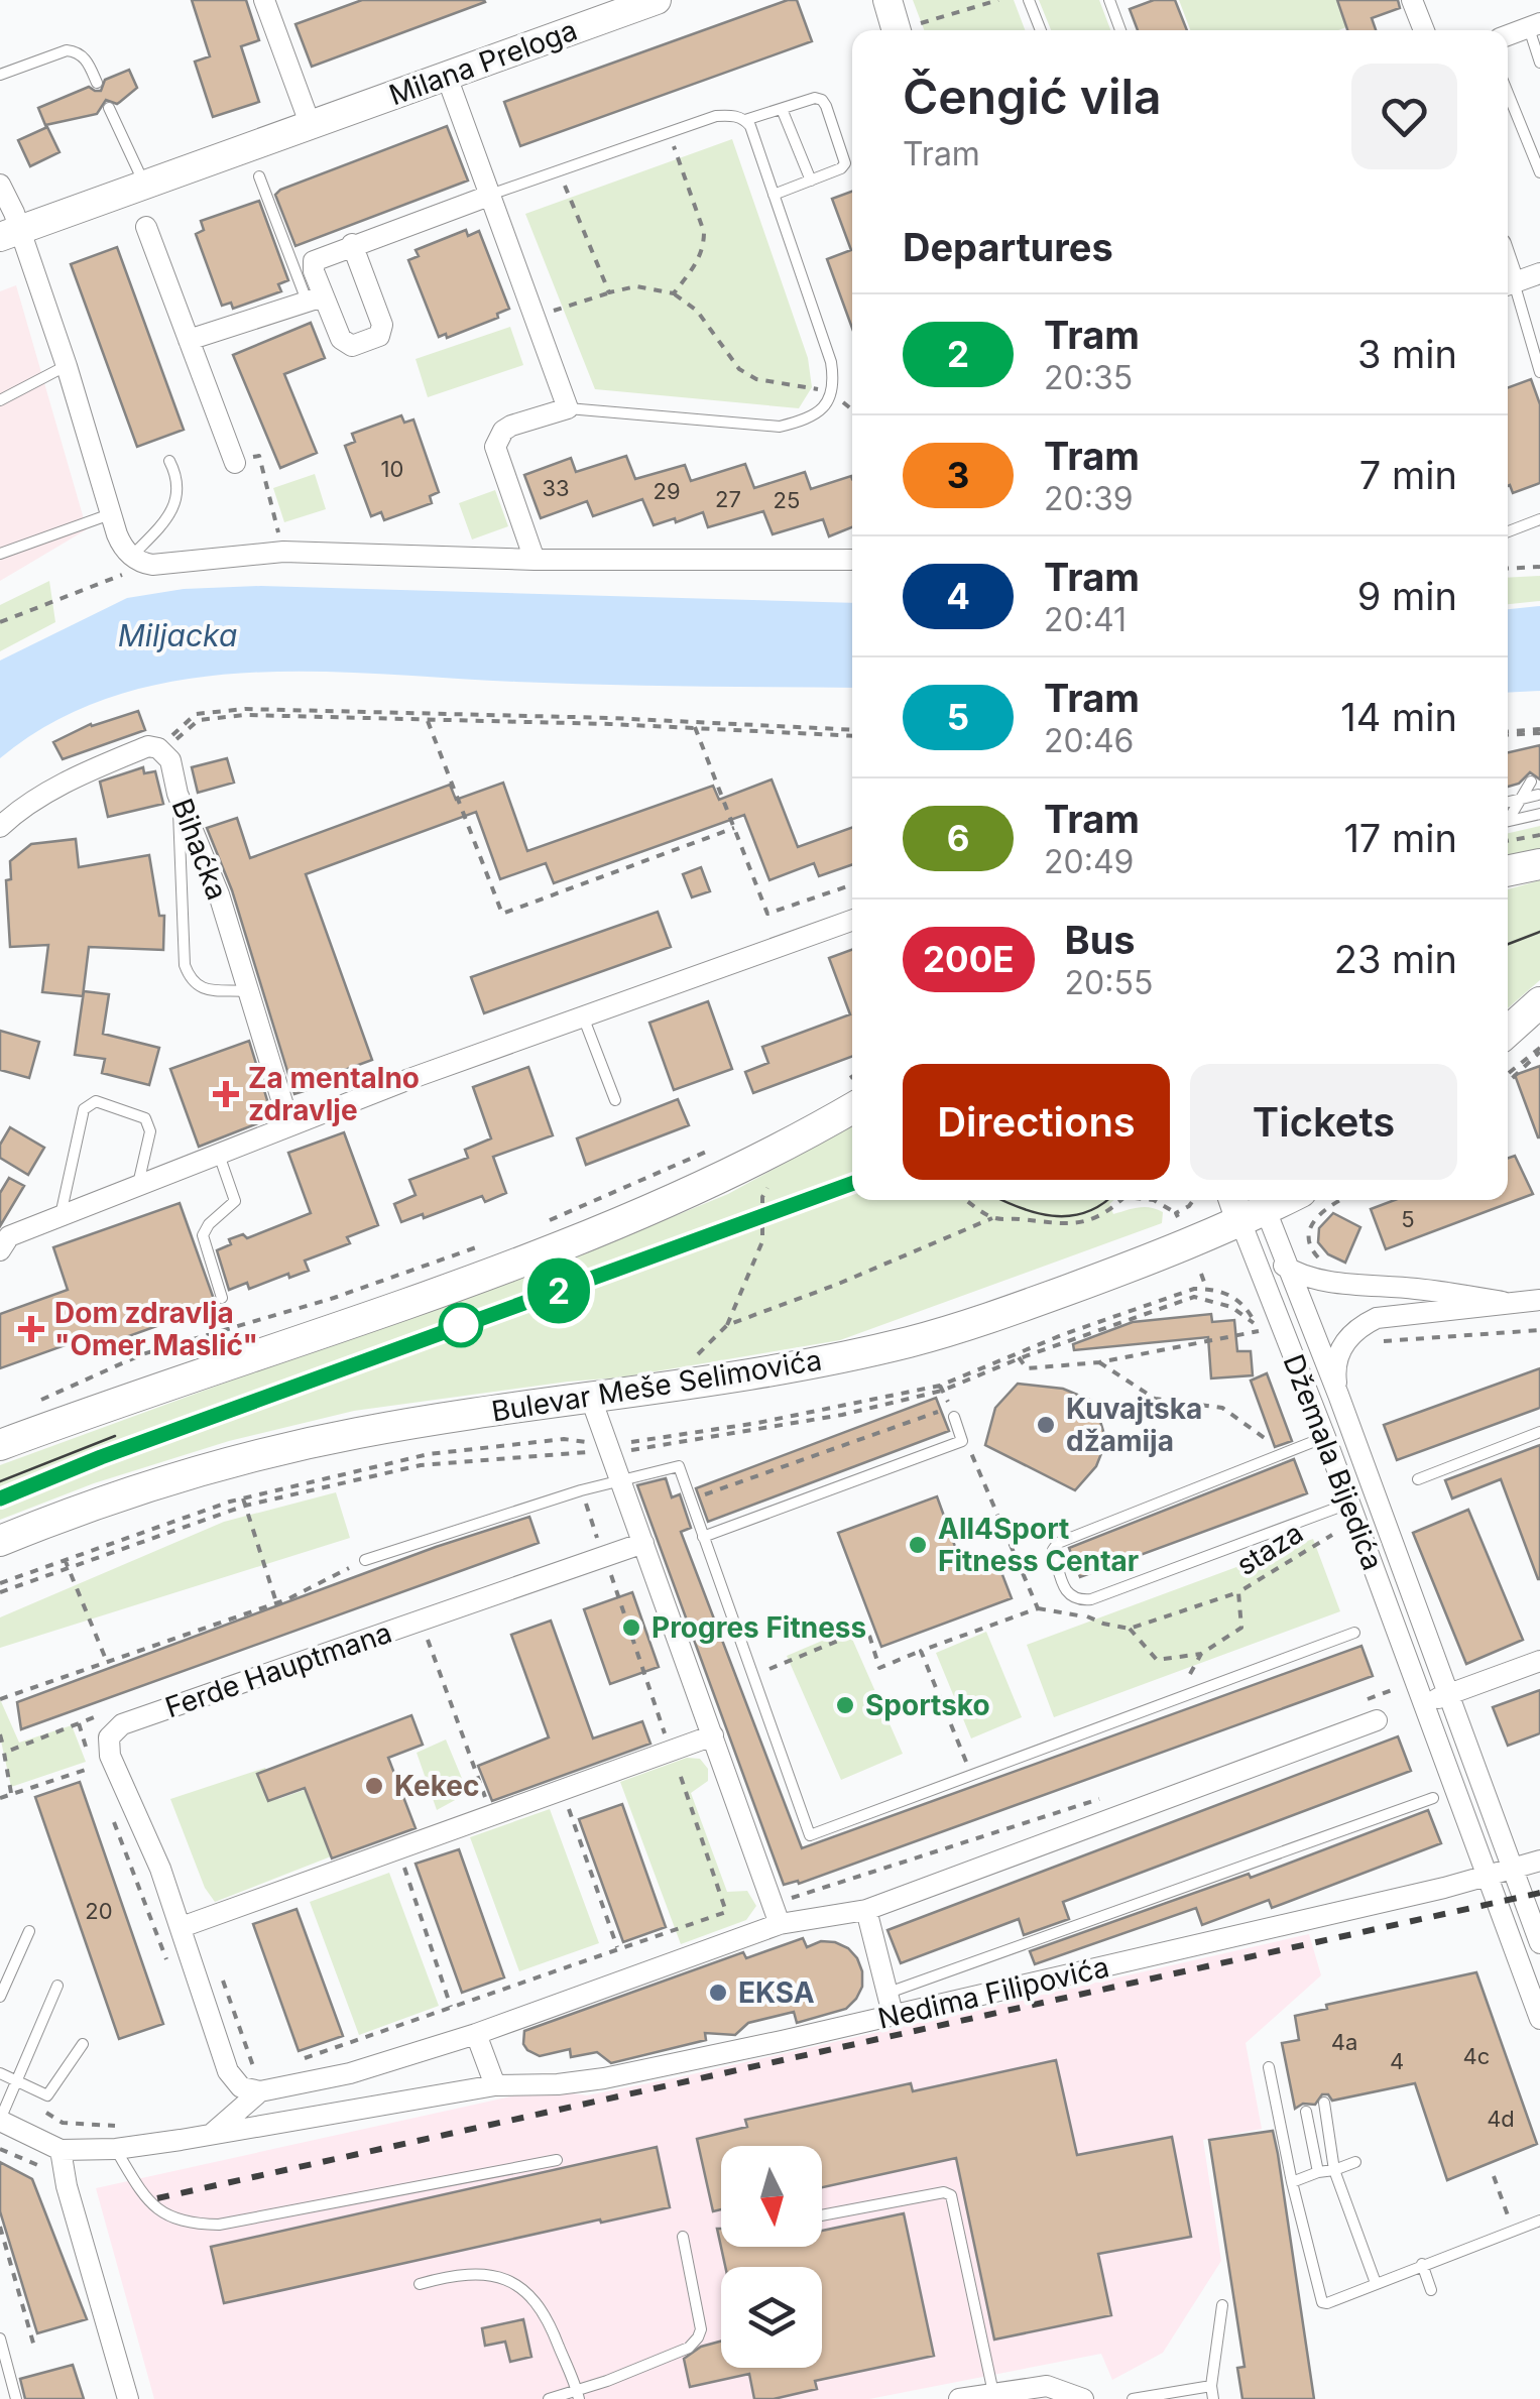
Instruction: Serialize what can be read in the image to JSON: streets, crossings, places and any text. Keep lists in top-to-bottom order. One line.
{"streets":{"main road":["Bulevar Meše Selimovića"],"street":["Milana Preloga","Bihaćka","Džemala Bijedića","Ferde Hauptmana","Nedima Filipovića"],"path":["staza"]},"crossings":[["Bulevar Meše Selimovića","Džemala Bijedića"],["Džemala Bijedića","Nedima Filipovića"]],"water":["Miljacka"],"places":{"health":["Za mentalno zdravlje","Dom zdravlja \"Omer Maslić\""],"other":["Kuvajtska džamija","All4Sport Fitness Centar","Progres Fitness","Sportsko","Kekec","EKSA"]},"lines":["tram line 2"],"house_numbers":["10","33","29","27","25","5","20","4a","4c","4","4d"],"north":"bottom","page":{"on_map":"2","heading":[["Čengić vila","Tram"],"Departures"],"list":[{"mark":"2","name":"Tram","note":"20:35","value":"3 min"},{"mark":"3","name":"Tram","note":"20:39","value":"7 min"},{"mark":"4","name":"Tram","note":"20:41","value":"9 min"},{"mark":"5","name":"Tram","note":"20:46","value":"14 min"},{"mark":"6","name":"Tram","note":"20:49","value":"17 min"},{"mark":"200E","name":"Bus","note":"20:55","value":"23 min"}],"buttons":["Directions","Tickets"]}}
